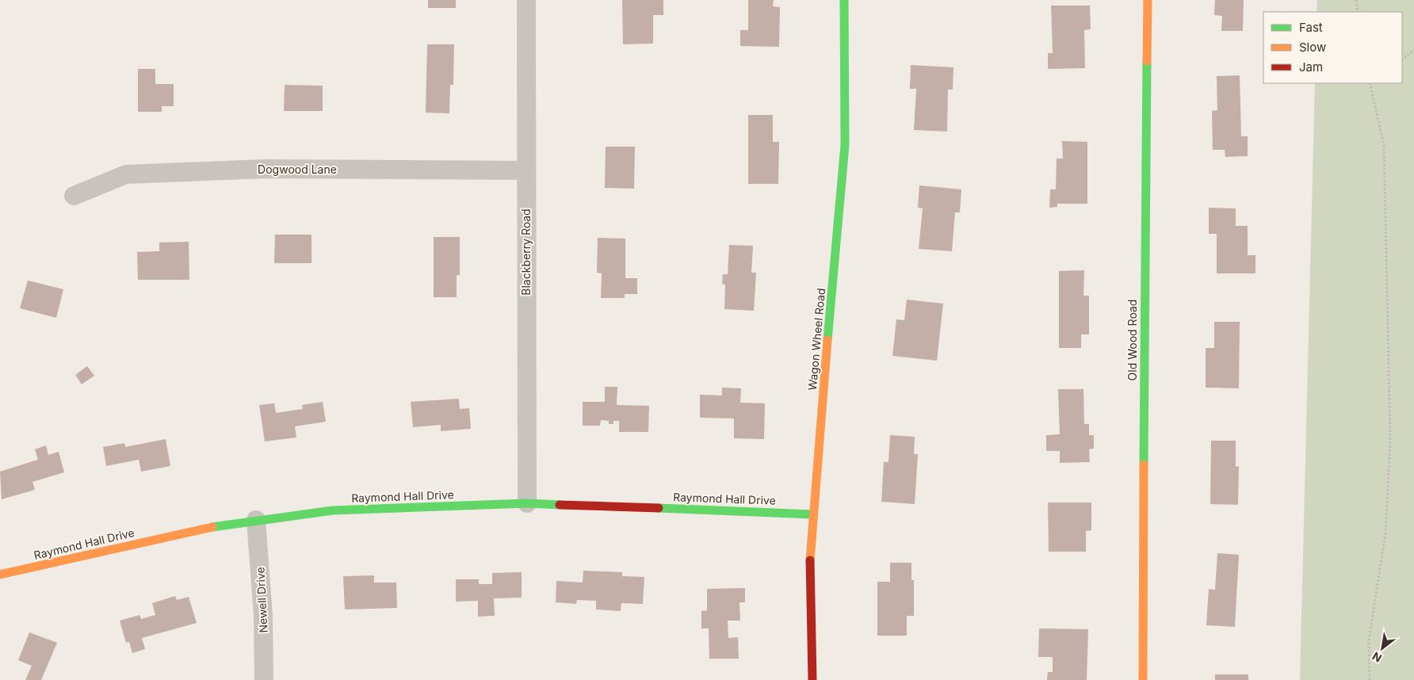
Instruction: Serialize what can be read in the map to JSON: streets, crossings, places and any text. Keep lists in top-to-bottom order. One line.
{"streets":{"street":["Dogwood Lane","Blackberry Road","Wagon Wheel Road","Old Wood Road","Raymond Hall Drive","Newell Drive"]},"crossings":[["Dogwood Lane","Blackberry Road"],["Blackberry Road","Raymond Hall Drive"],["Wagon Wheel Road","Raymond Hall Drive"],["Raymond Hall Drive","Newell Drive"]],"legend":["Fast","Slow","Jam"],"north":"bottom left"}
